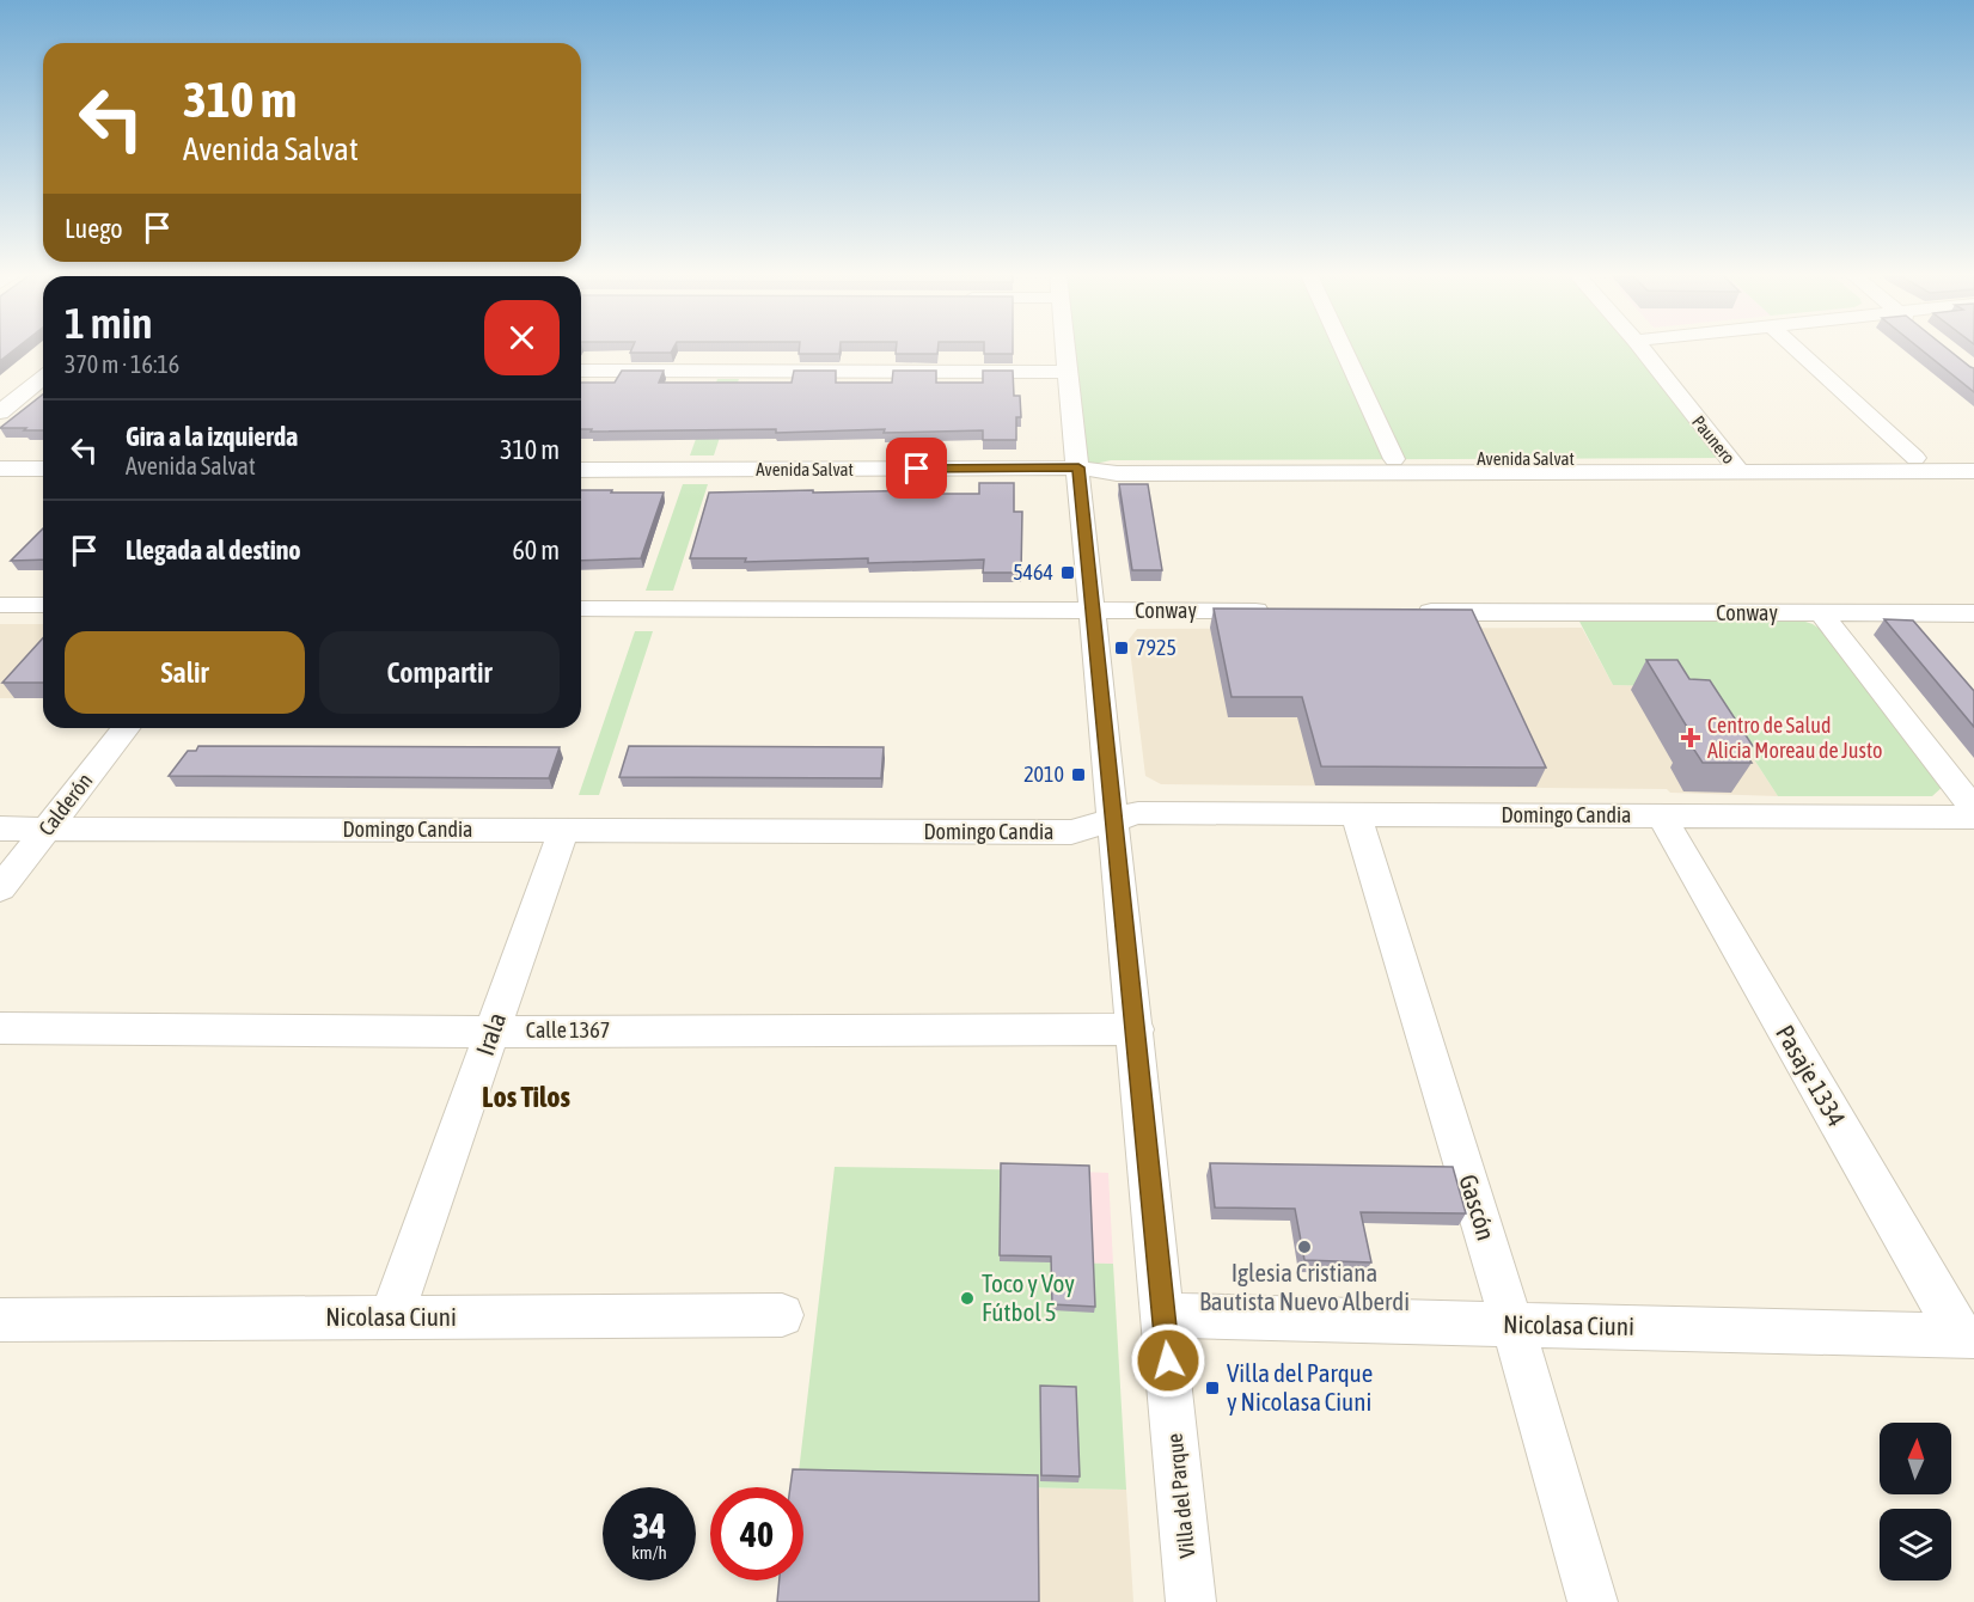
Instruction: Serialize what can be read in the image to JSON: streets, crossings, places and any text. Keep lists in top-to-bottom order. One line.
{"streets":{"street":["Paunero","Avenida Salvat","Conway","Calderón","Domingo Candia","Calle 1367","Irala","Pasaje 1334","Gascón","Nicolasa Ciuni","Villa del Parque"]},"crossings":[["Paunero","Avenida Salvat"],["Avenida Salvat","Villa del Parque"],["Conway","Villa del Parque"],["Calderón","Domingo Candia"],["Domingo Candia","Irala"],["Domingo Candia","Pasaje 1334"],["Domingo Candia","Gascón"],["Domingo Candia","Villa del Parque"],["Calle 1367","Irala"],["Calle 1367","Villa del Parque"],["Irala","Nicolasa Ciuni"],["Pasaje 1334","Nicolasa Ciuni"],["Gascón","Nicolasa Ciuni"],["Nicolasa Ciuni","Villa del Parque"]],"districts":["Los Tilos"],"places":{"transit":["5464","7925","2010","Villa del Parque y Nicolasa Ciuni"],"health":["Centro de Salud Alicia Moreau de Justo"],"other":["Iglesia Cristiana Bautista Nuevo Alberdi","Toco y Voy Fútbol 5"]},"north":"top","page":{"turn":["310 m","Avenida Salvat"],"then":"Luego","heading":["1 min","370 m · 16:16"],"list":[{"name":"Gira a la izquierda","note":"Avenida Salvat","value":"310 m"},{"name":"Llegada al destino","value":"60 m"}],"buttons":["Salir","Compartir"],"speed":"34 km/h","limit":"40"}}
